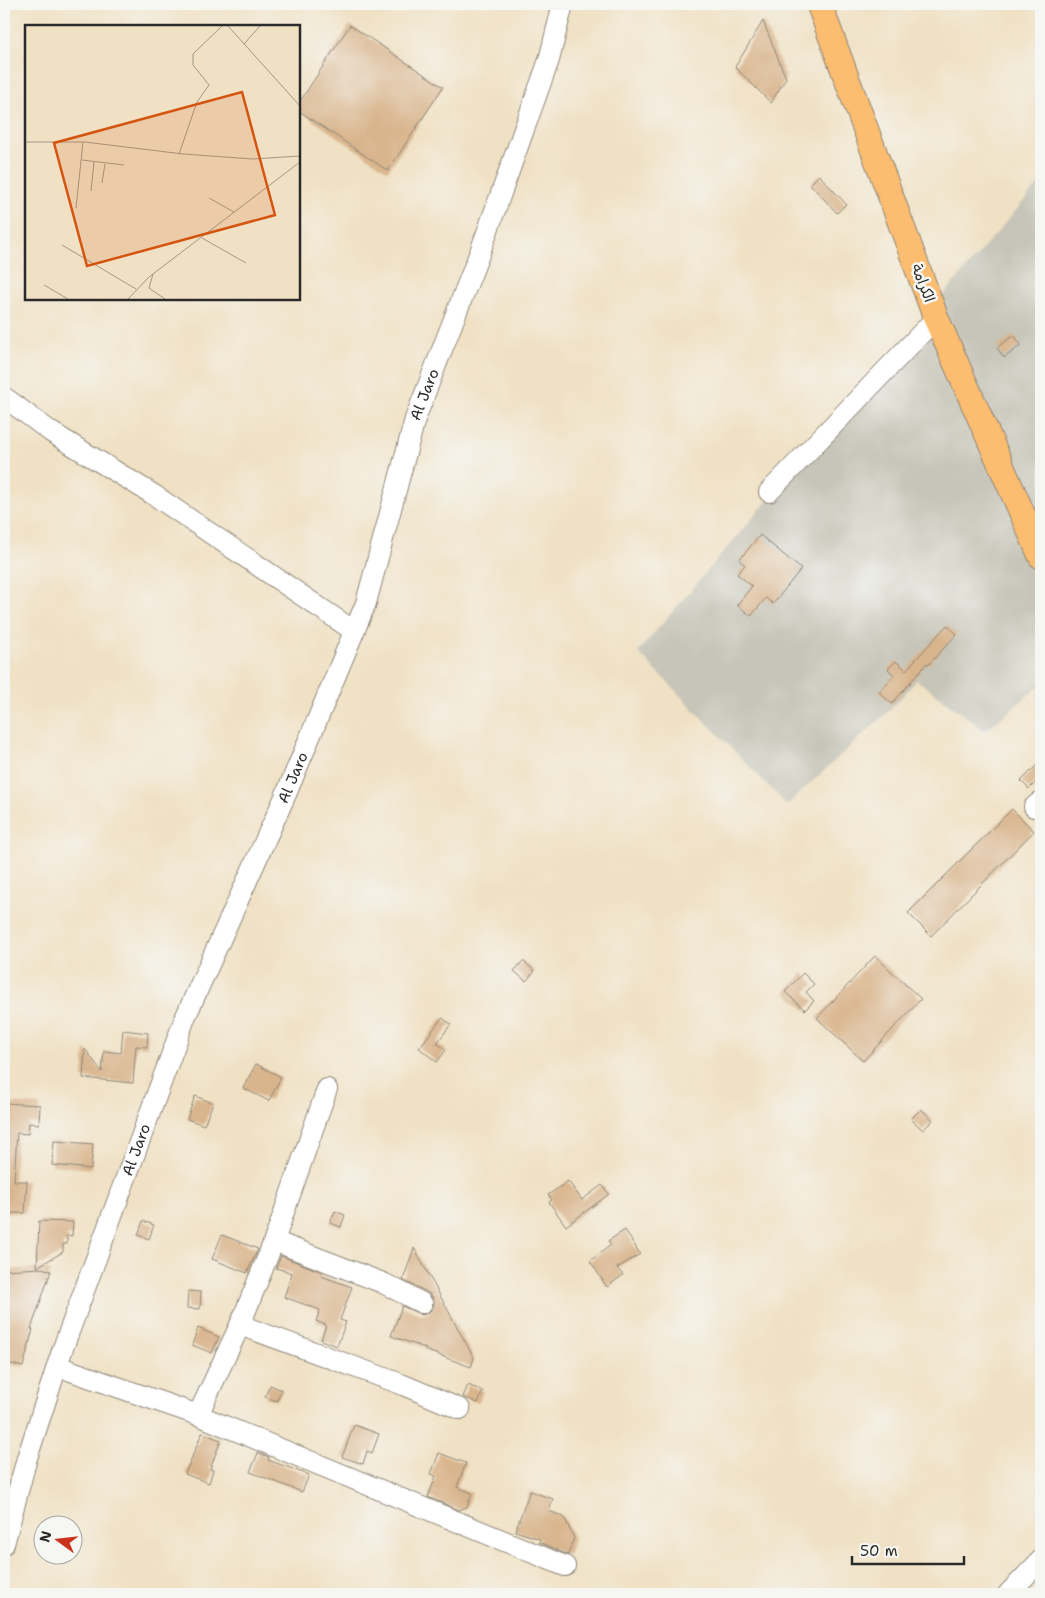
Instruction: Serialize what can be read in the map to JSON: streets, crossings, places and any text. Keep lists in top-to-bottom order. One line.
{"streets":{"main road":["الكرامة"],"street":["Al Jaro"]},"scale_bar":"50 m","north":"left"}
